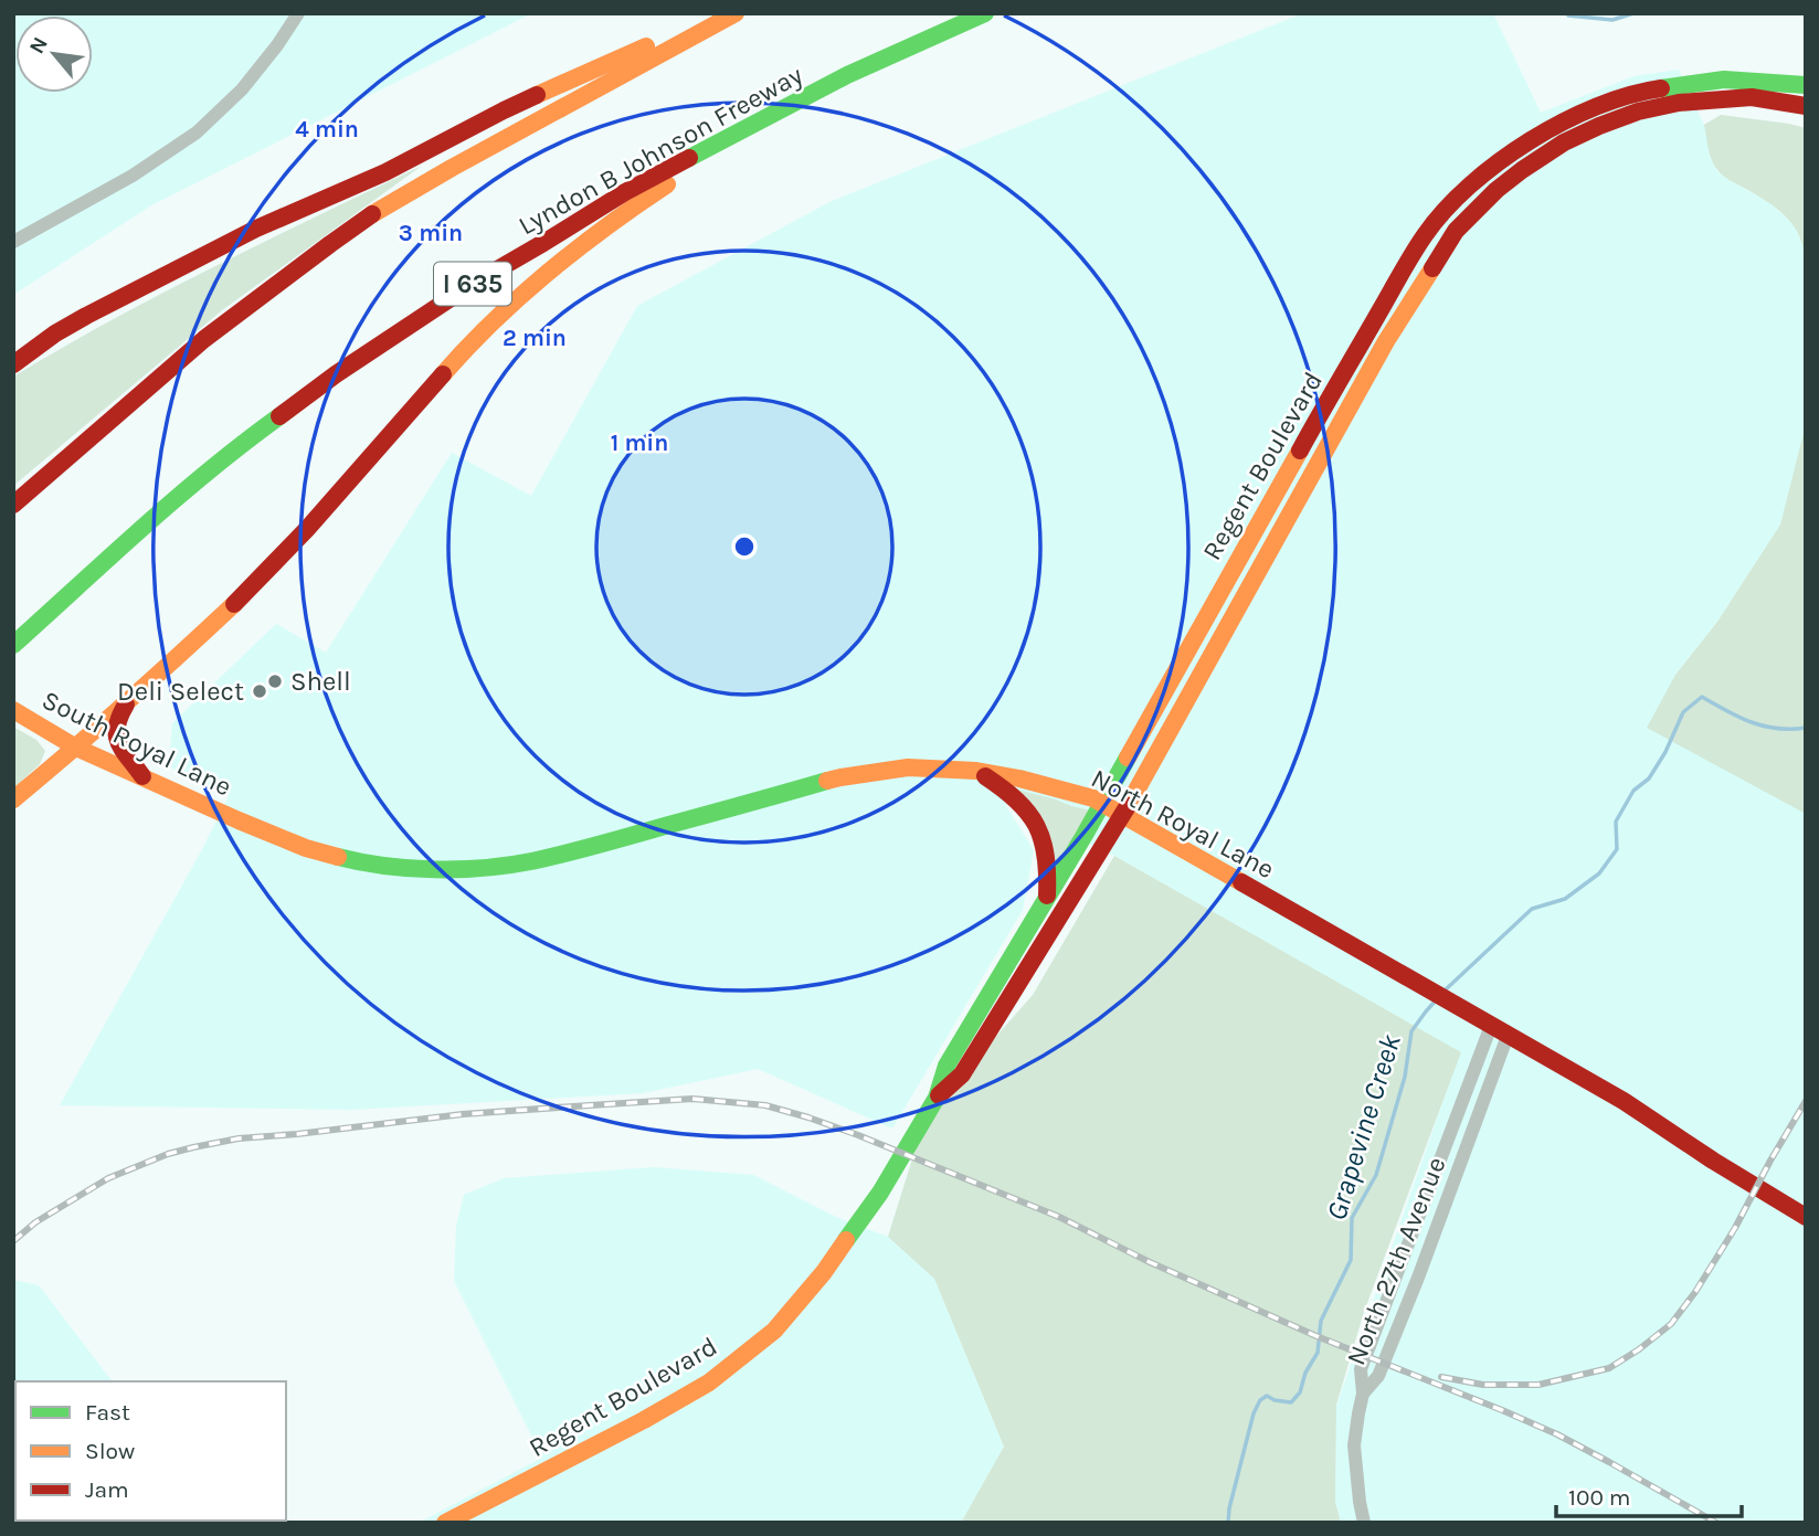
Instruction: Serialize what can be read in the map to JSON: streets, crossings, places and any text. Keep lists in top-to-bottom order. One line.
{"streets":{"main road":["Lyndon B Johnson Freeway","I 635","Regent Boulevard","South Royal Lane","North Royal Lane"],"street":["North 27th Avenue"]},"crossings":[["Regent Boulevard","North Royal Lane"],["South Royal Lane","North Royal Lane"],["North Royal Lane","North 27th Avenue"]],"water":["Grapevine Creek"],"places":["Shell","Deli Select"],"legend":["Fast","Slow","Jam"],"scale_bar":"100 m","north":"top left","rings":["4 min","3 min","2 min","1 min"]}
